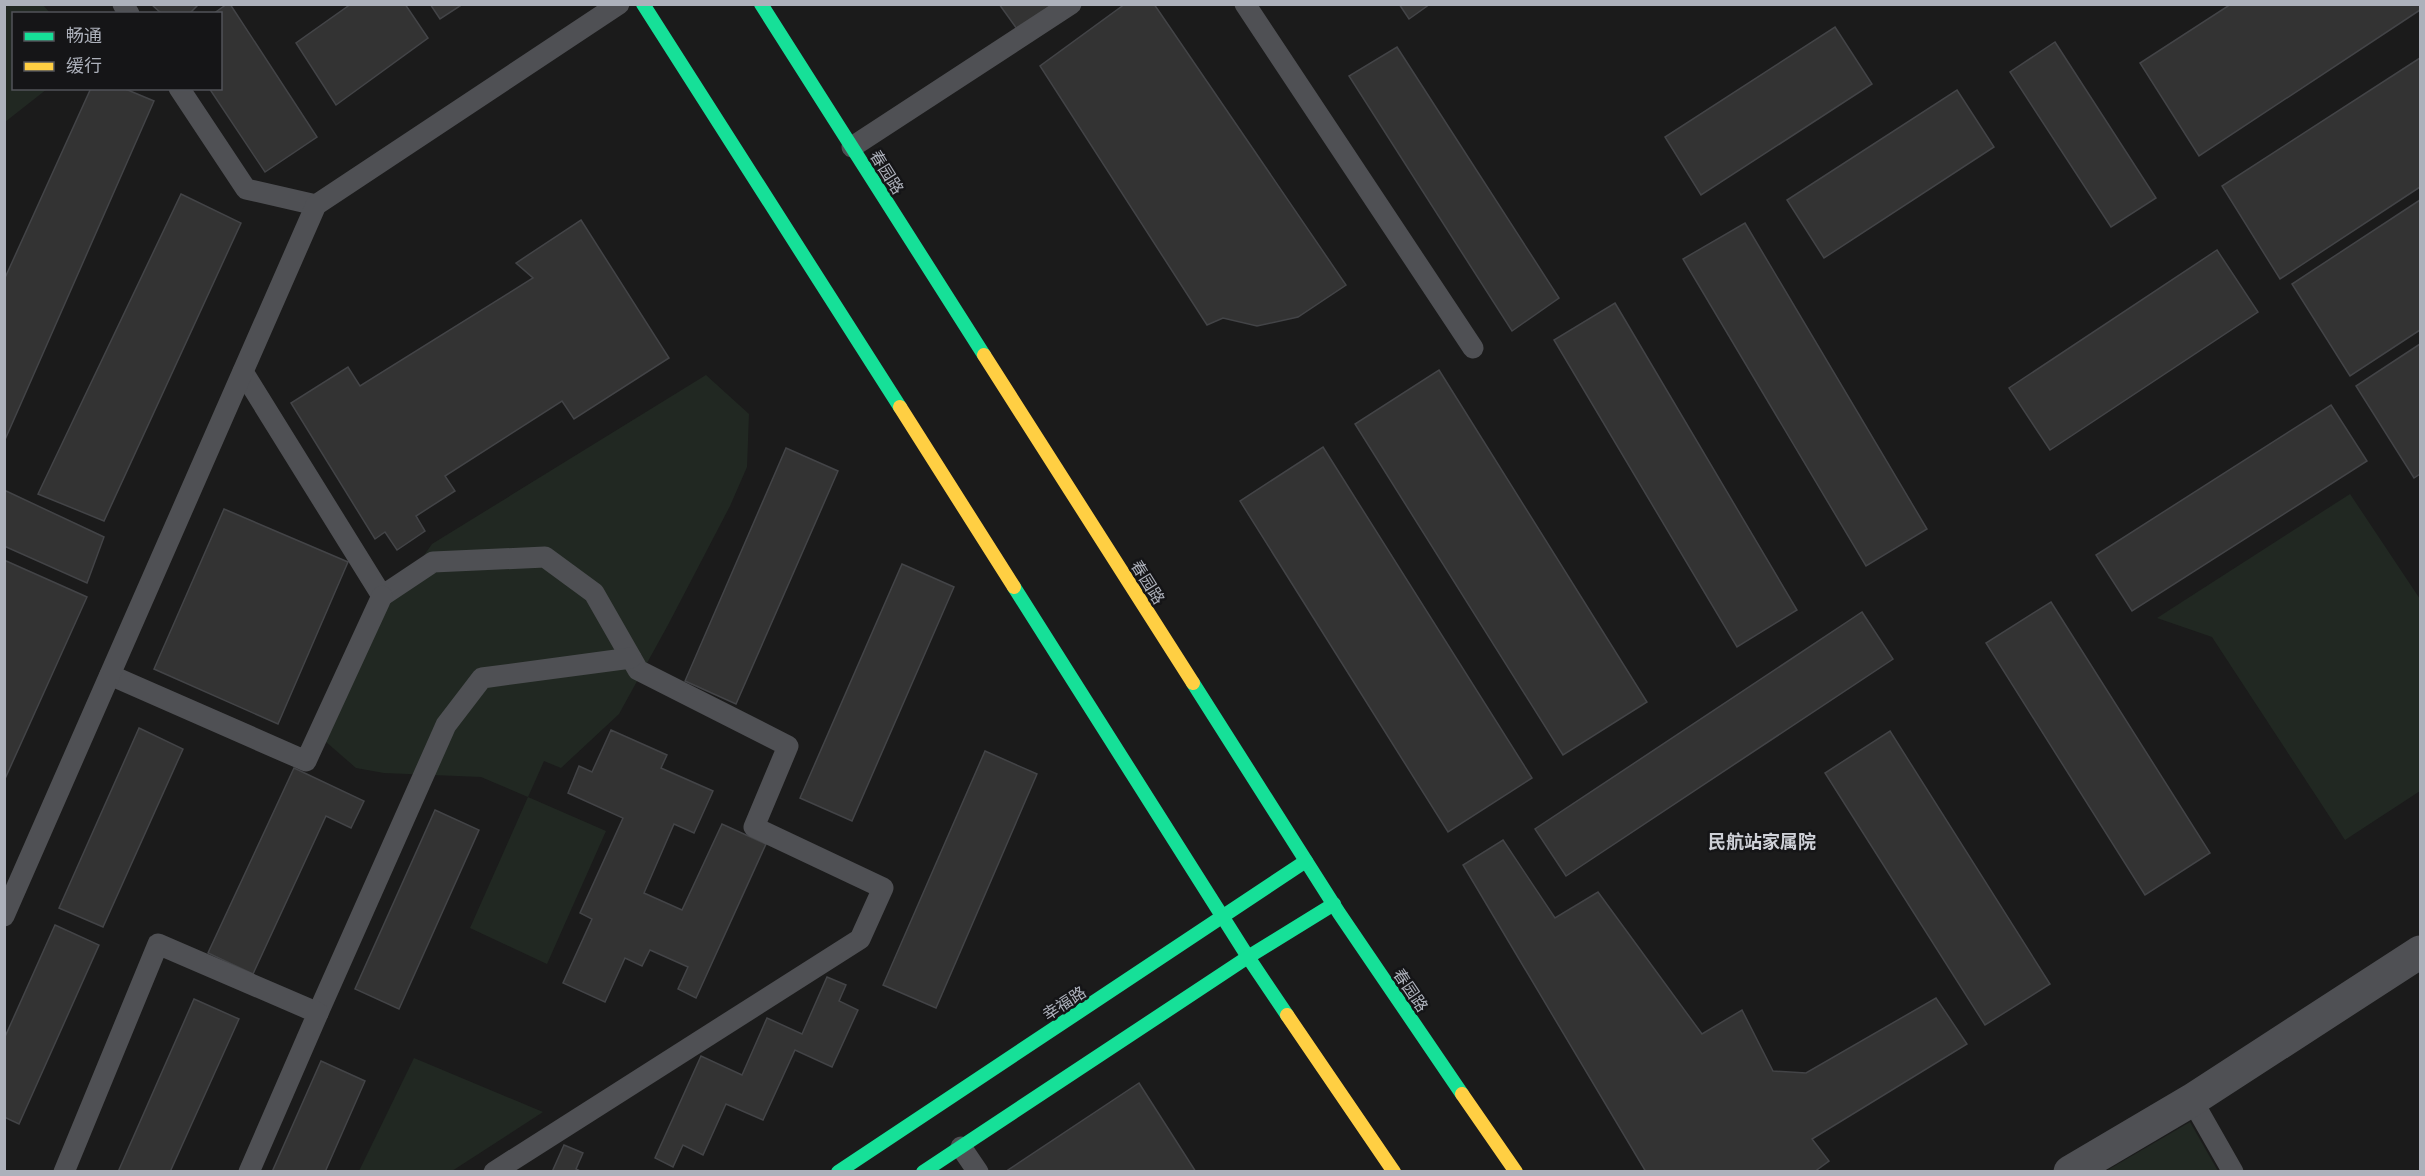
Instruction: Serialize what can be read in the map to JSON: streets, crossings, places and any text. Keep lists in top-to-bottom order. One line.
{"streets":{"main road":["春园路","幸福路"]},"crossings":[["春园路","幸福路"]],"districts":["民航站家属院"],"legend":["畅通","缓行"]}
